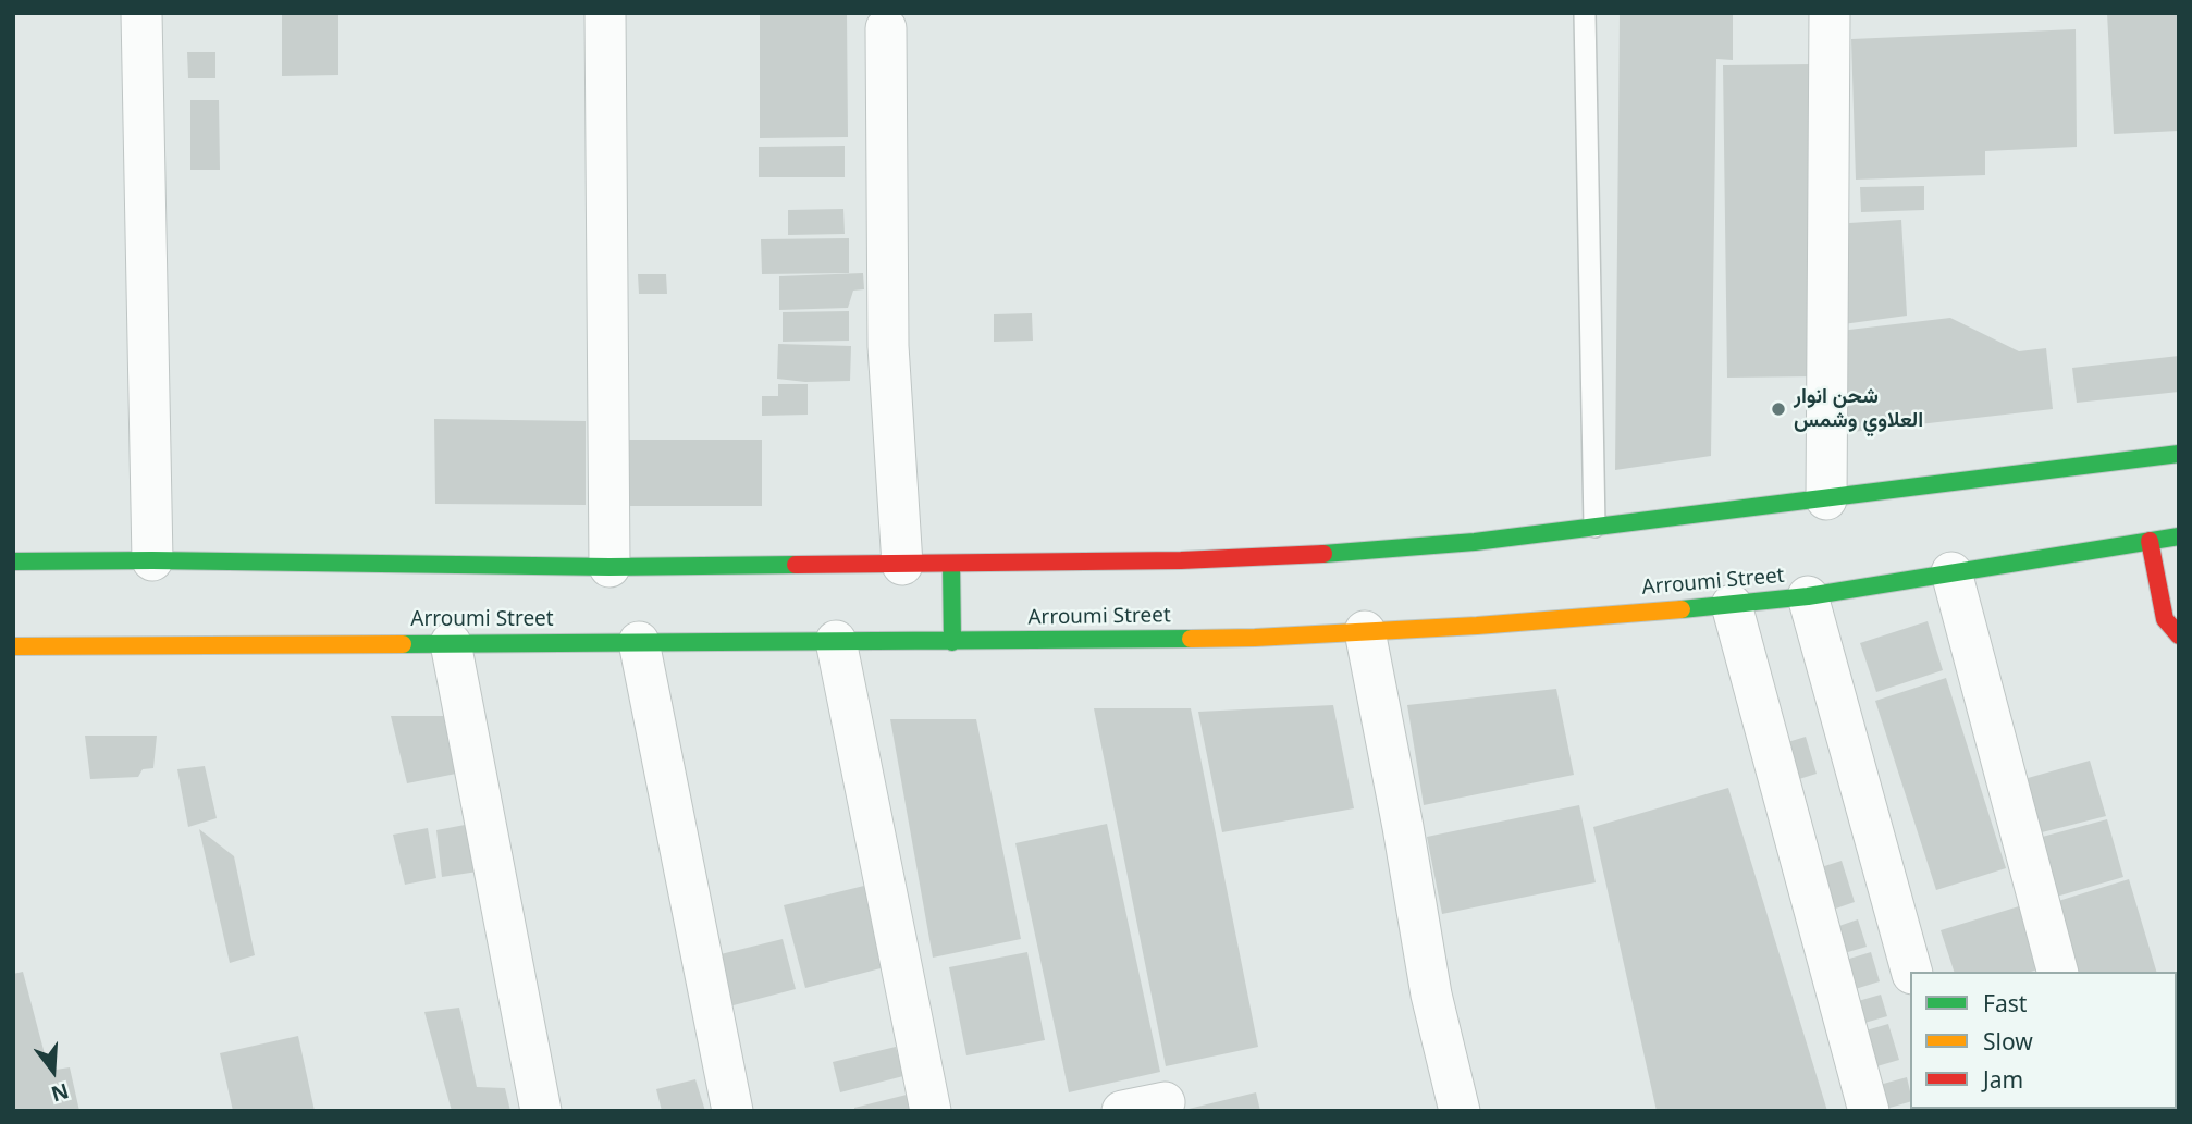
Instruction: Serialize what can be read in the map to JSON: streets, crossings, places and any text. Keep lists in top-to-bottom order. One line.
{"streets":{"main road":["Arroumi Street"]},"places":["شحن انوار العلاوي وشمس"],"legend":["Fast","Slow","Jam"],"north":"bottom"}
